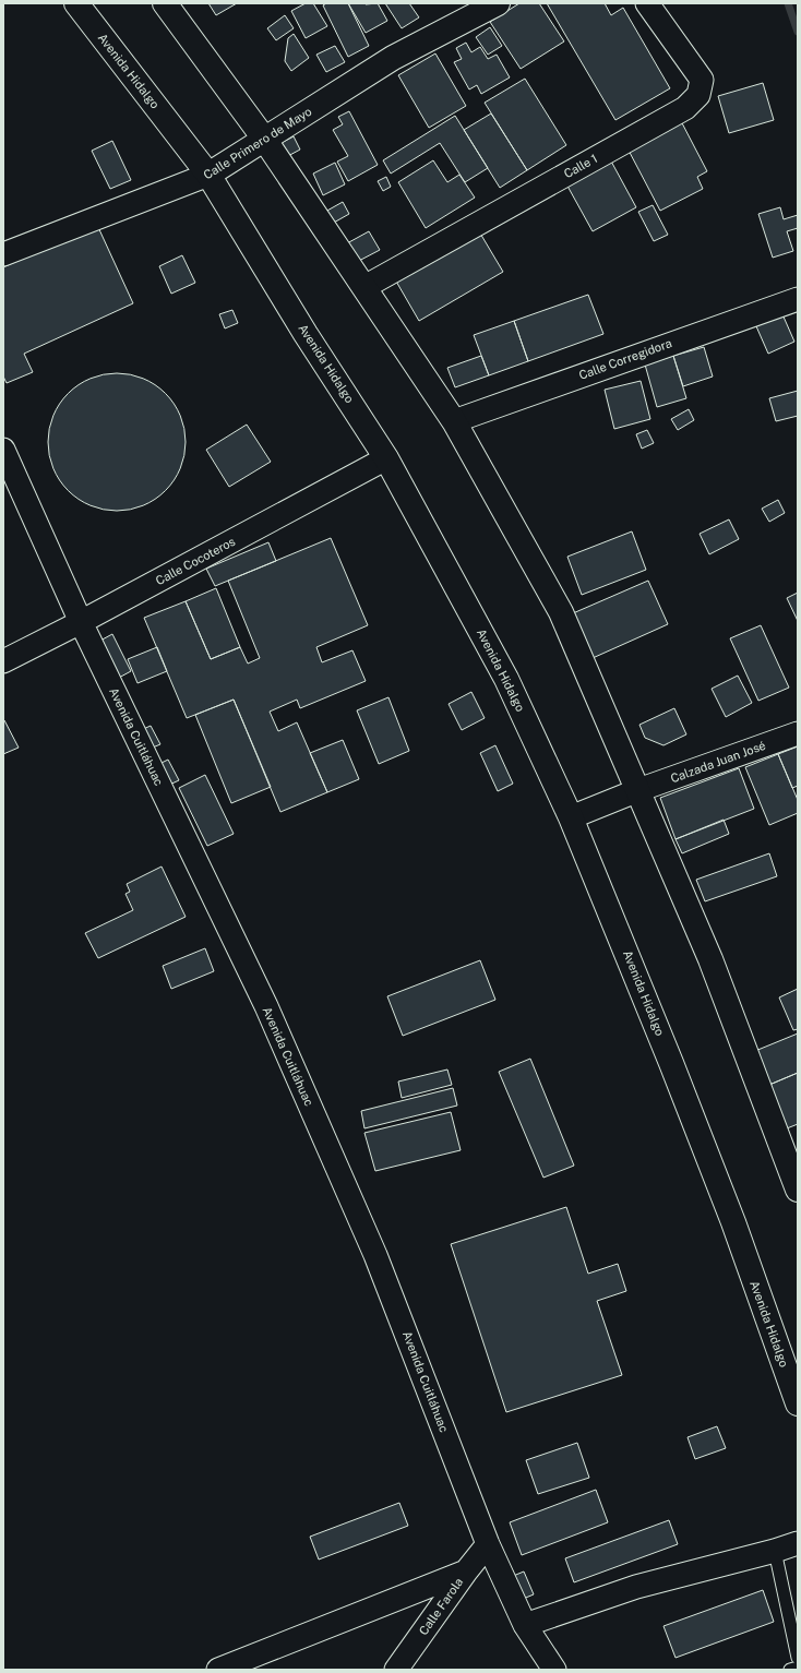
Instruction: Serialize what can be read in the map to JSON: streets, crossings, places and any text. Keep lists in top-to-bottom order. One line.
{"streets":{"main road":["Avenida Hidalgo","Calle Primero de Mayo"],"street":["Calle 1","Calle Corregidora","Calle Cocoteros","Avenida Cuitláhuac","Calzada Juan José","Calle Farola"]},"crossings":[["Avenida Hidalgo","Calle Primero de Mayo"],["Avenida Hidalgo","Calle Cocoteros"],["Avenida Hidalgo","Calzada Juan José"],["Calle Cocoteros","Avenida Cuitláhuac"],["Avenida Cuitláhuac","Calle Farola"]]}
